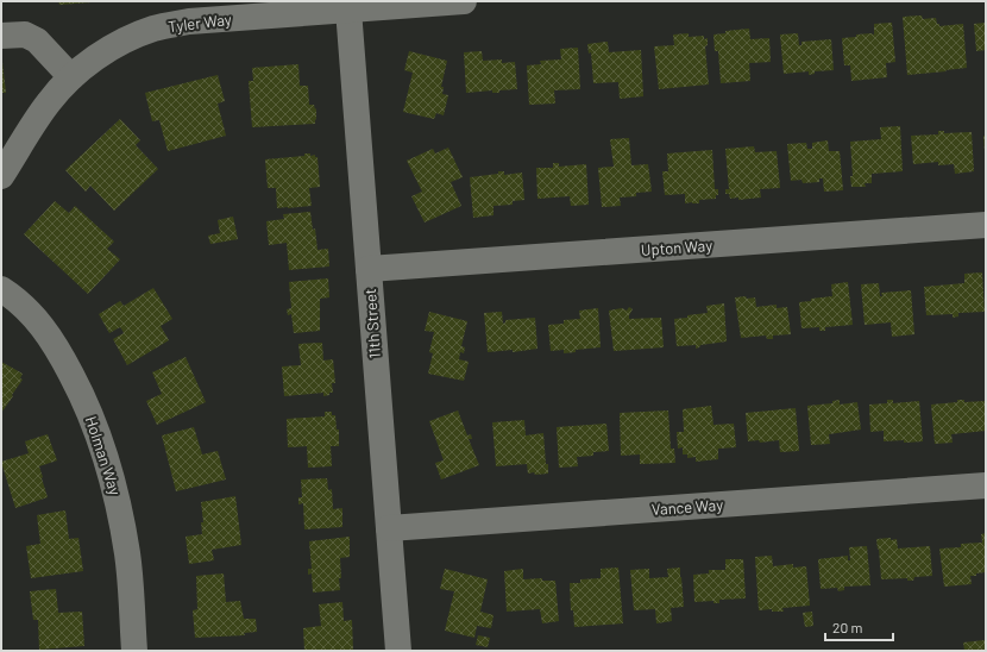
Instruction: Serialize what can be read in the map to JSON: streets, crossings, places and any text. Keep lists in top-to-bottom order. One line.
{"streets":{"street":["Tyler Way","Upton Way","11th Street","Holman Way","Vance Way"]},"crossings":[["Tyler Way","11th Street"],["Upton Way","11th Street"],["11th Street","Vance Way"]],"scale_bar":"20 m"}
